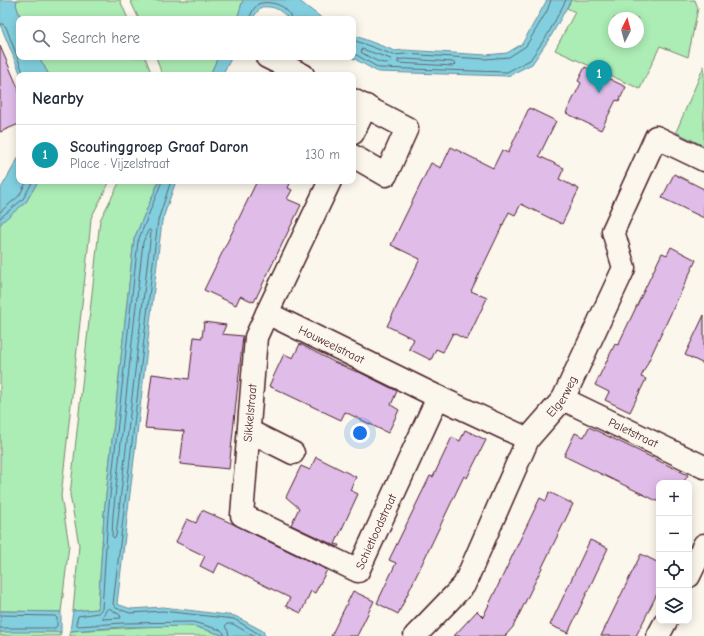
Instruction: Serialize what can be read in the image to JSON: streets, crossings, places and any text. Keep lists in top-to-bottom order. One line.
{"streets":{"street":["Houweelstraat","Elgerweg","Sikkelstraat","Paletstraat","Schietloodstraat"]},"crossings":[["Houweelstraat","Elgerweg"],["Houweelstraat","Sikkelstraat"],["Houweelstraat","Schietloodstraat"],["Elgerweg","Paletstraat"],["Sikkelstraat","Schietloodstraat"]],"north":"top","page":{"search":"Search here","pins":"1","heading":"Nearby","list":[{"mark":"1","name":"Scoutinggroep Graaf Daron","note":"Place · Vijzelstraat","value":"130 m"}],"map_buttons":["+","−"]}}
